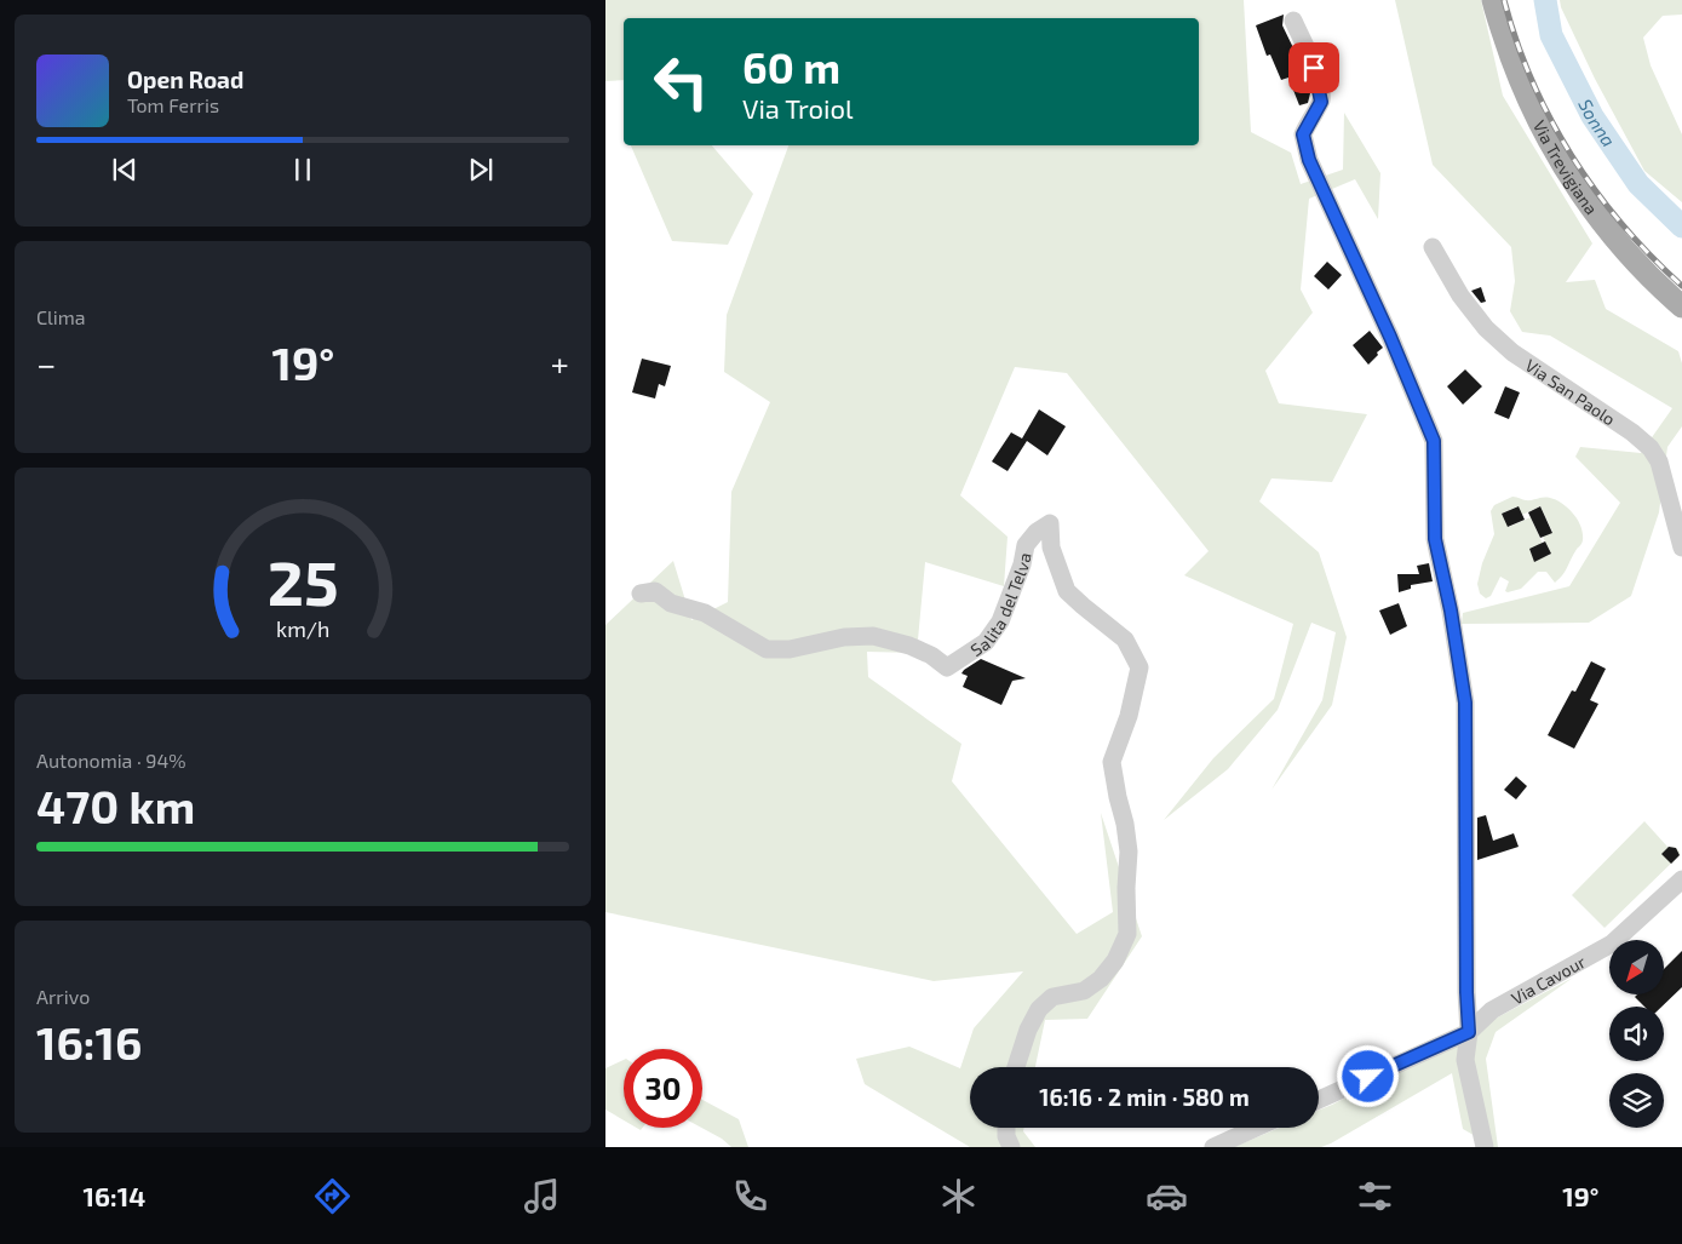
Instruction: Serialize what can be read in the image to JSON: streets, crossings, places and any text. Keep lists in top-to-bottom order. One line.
{"streets":{"main road":["Via Trevigiana"],"street":["Via San Paolo","Salita del Telva","Via Cavour"]},"water":["Sonna"],"north":"bottom left","page":{"turn":["60 m","Via Troiol"],"song":["Open Road","Tom Ferris"],"tile":["Clima",["Autonomia · 94%","470 km"],["Arrivo","16:16"]],"heat":["−","19°","+"],"limit":"30","trip":"16:16 · 2 min · 580 m","tabs":["16:14","19°"],"gauge":["25","km/h"]}}
